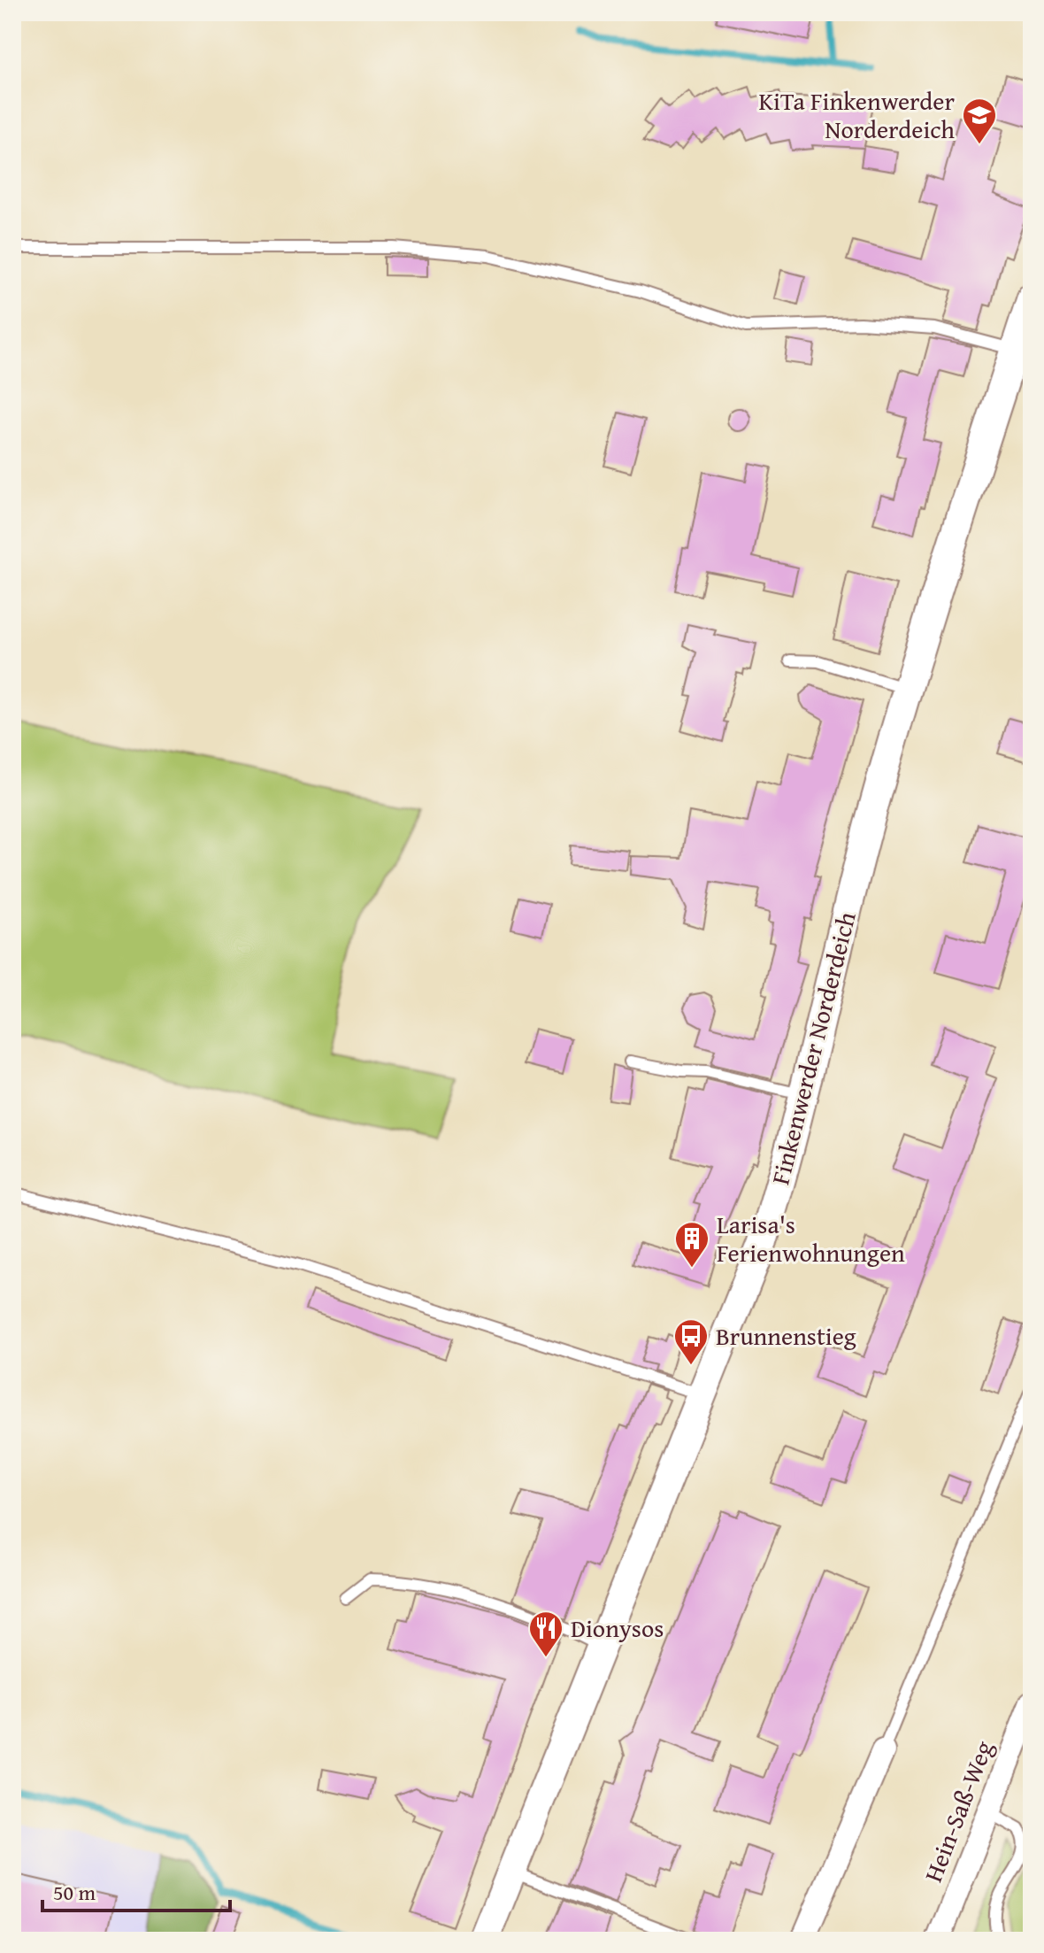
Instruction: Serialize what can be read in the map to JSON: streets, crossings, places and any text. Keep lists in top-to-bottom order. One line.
{"streets":{"street":["Finkenwerder Norderdeich","Hein-Saß-Weg"]},"places":{"school or university":["KiTa Finkenwerder Norderdeich"],"building":["Larisa's Ferienwohnungen"],"bus stop":["Brunnenstieg"],"restaurant":["Dionysos"]},"scale_bar":"50 m"}
